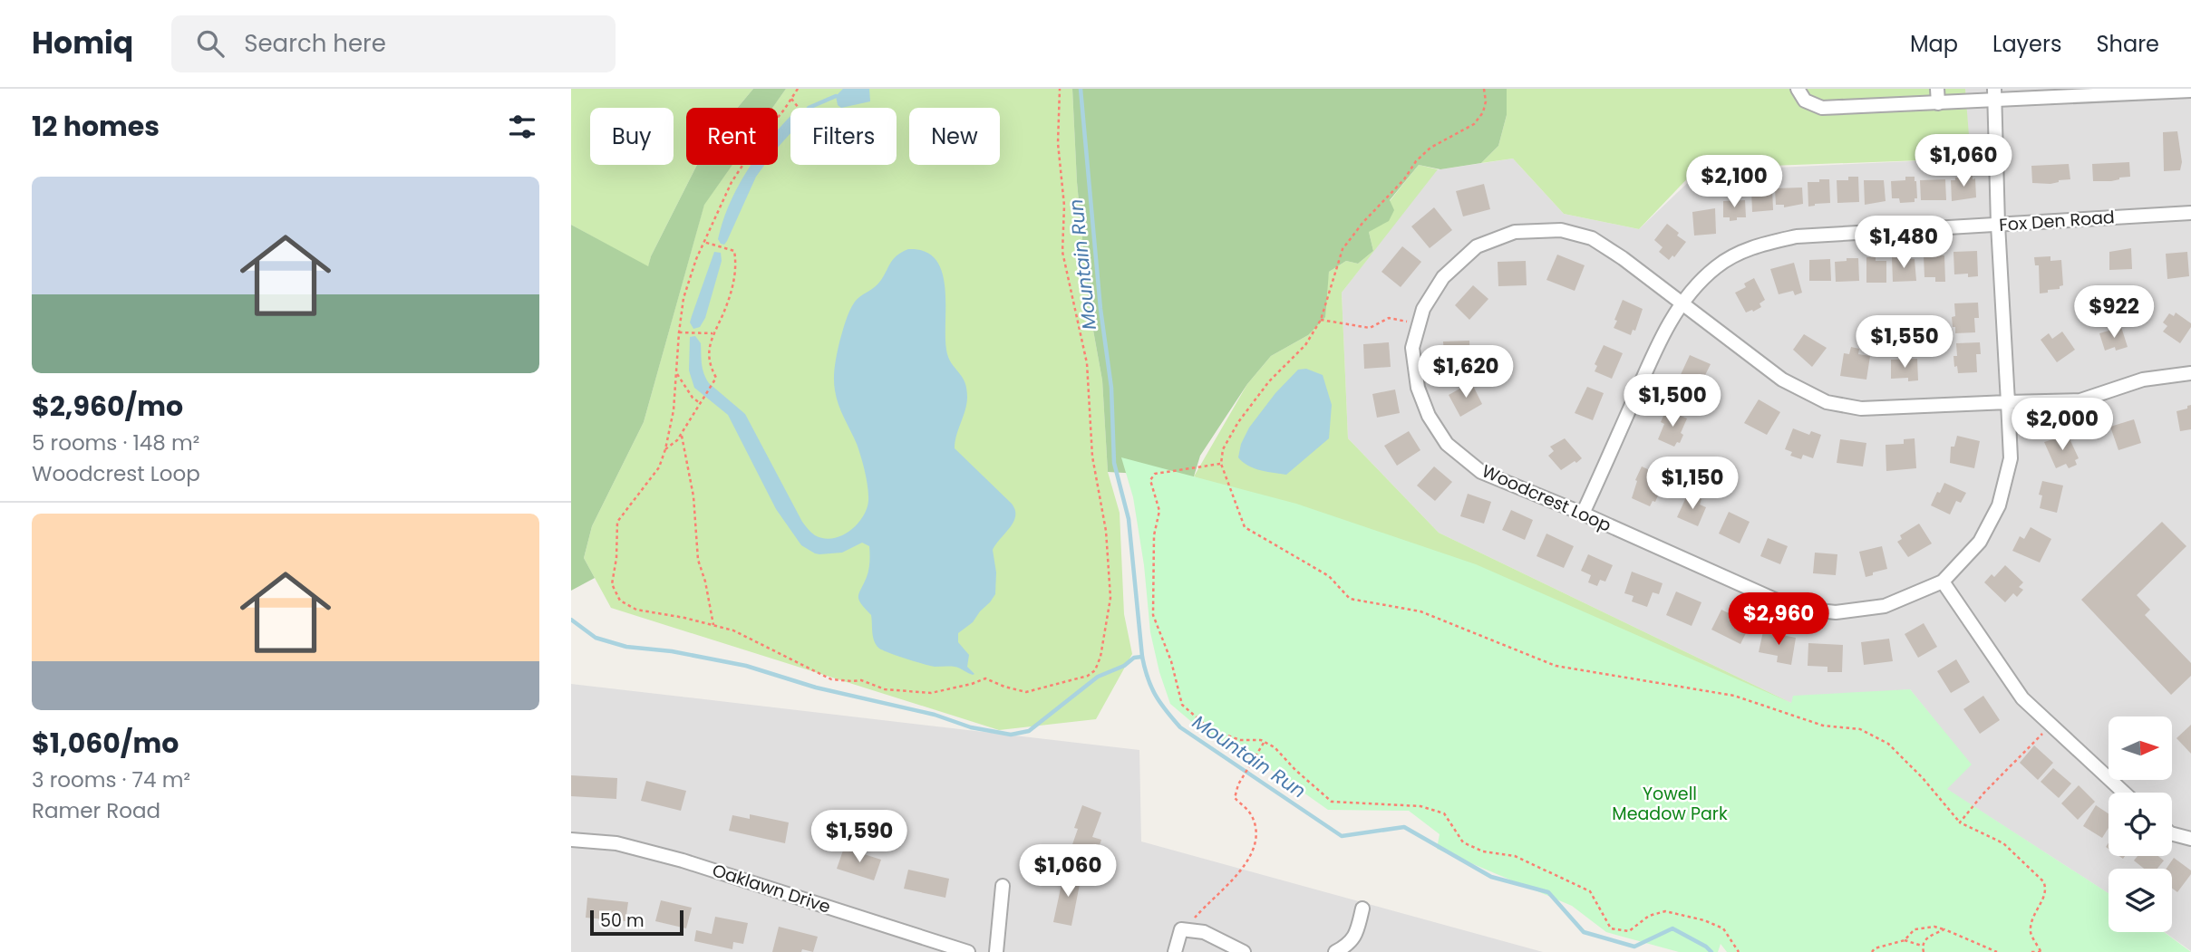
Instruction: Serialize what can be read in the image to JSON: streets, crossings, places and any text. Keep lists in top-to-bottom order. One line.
{"streets":{"street":["Fox Den Road","Woodcrest Loop","Oaklawn Drive"]},"crossings":[["Fox Den Road","Woodcrest Loop"]],"water":["Mountain Run"],"parks":["Yowell Meadow Park"],"scale_bar":"50 m","north":"right","page":{"header":"Homiq","search":"Search here","nav":["Map","Layers","Share"],"heading":"12 homes","chip":["Buy","Rent","Filters","New"],"price":["$1,060","$2,100","$1,480","$922","$1,550","$1,620","$1,500","$2,000","$1,150","$2,960","$1,590","$1,060"],"list":[{"name":"$2,960/mo","note":"5 rooms · 148 m² · Woodcrest Loop"},{"name":"$1,060/mo","note":"3 rooms · 74 m² · Ramer Road"}],"scale":"50 m"}}
